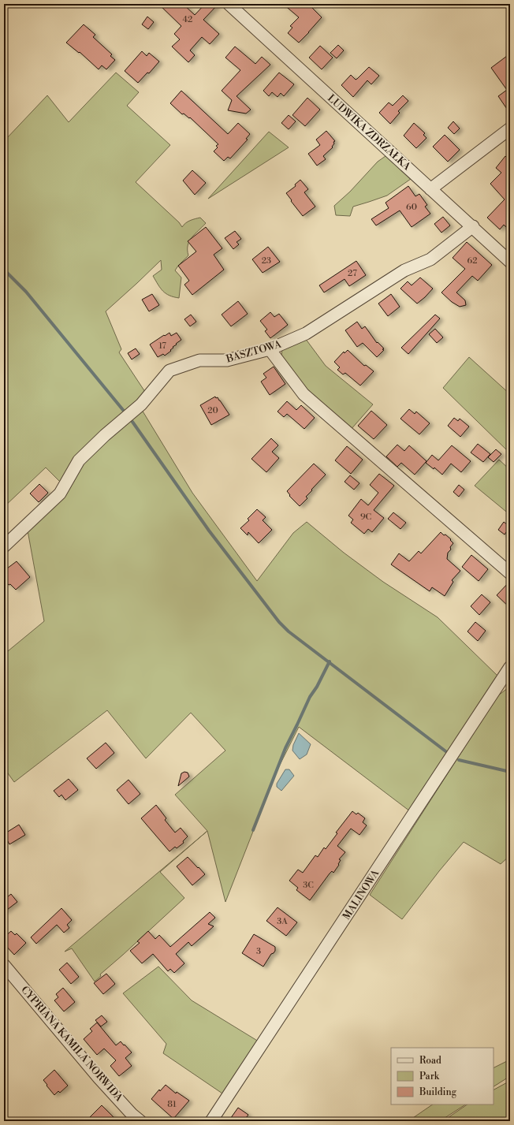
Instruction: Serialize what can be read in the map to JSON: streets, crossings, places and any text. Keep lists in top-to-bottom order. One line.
{"streets":{"street":["LUDWIKA ZDRZAŁKA","BASZTOWA","MALINOWA","CYPRIANA KAMILA NORWIDA"]},"crossings":[["LUDWIKA ZDRZAŁKA","BASZTOWA"]],"house_numbers":["42","60","23","62","27","17","20","9C","3C","3A","3","81"],"legend":["Road","Park","Building"]}
